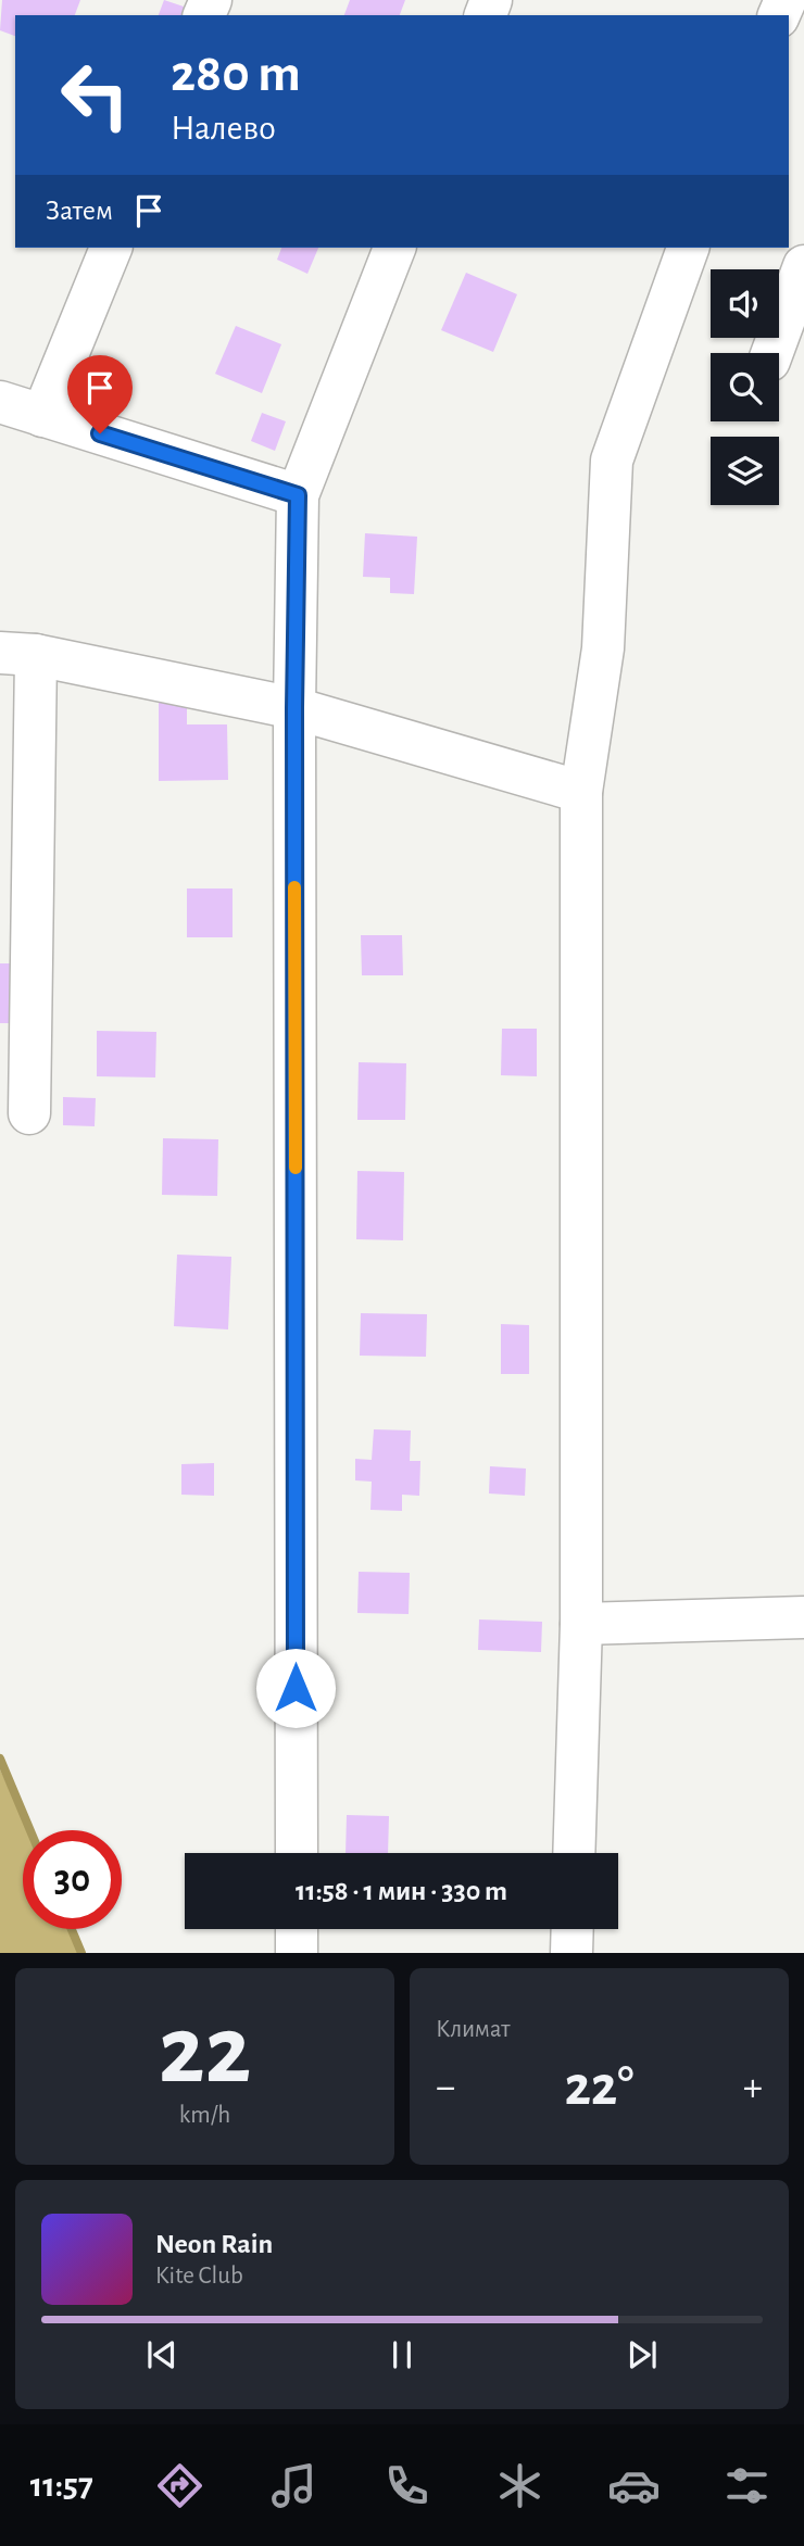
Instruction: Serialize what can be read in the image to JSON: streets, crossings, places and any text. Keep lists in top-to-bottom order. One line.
{"page":{"turn":["280 m","Налево"],"then":"Затем","limit":"30","trip":"11:58 · 1 мин · 330 m","tile":[["22","km/h"],"Климат"],"heat":["−","22°","+"],"song":["Neon Rain","Kite Club"],"tabs":"11:57"}}
